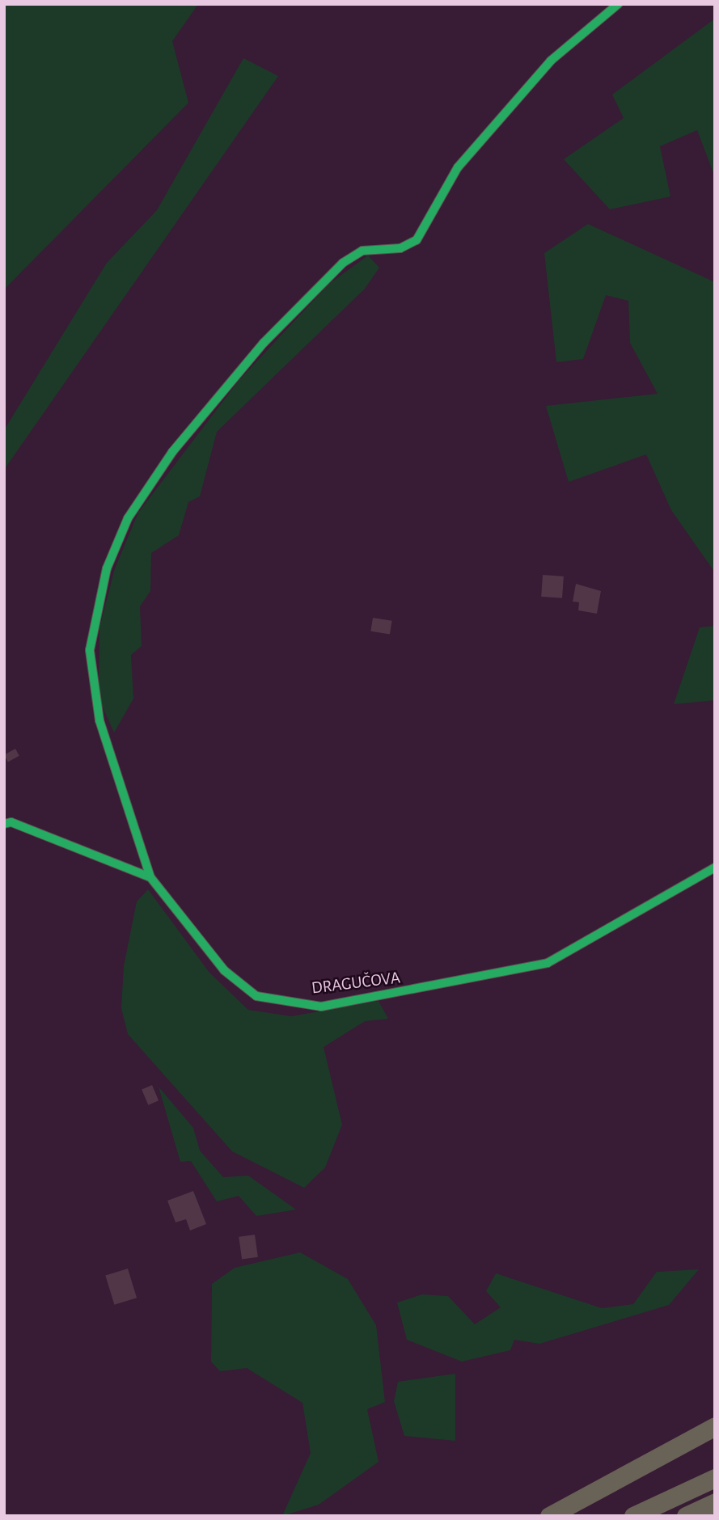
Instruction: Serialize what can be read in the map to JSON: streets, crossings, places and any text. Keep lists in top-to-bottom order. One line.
{"streets":{"street":["DRAGUČOVA"]}}
